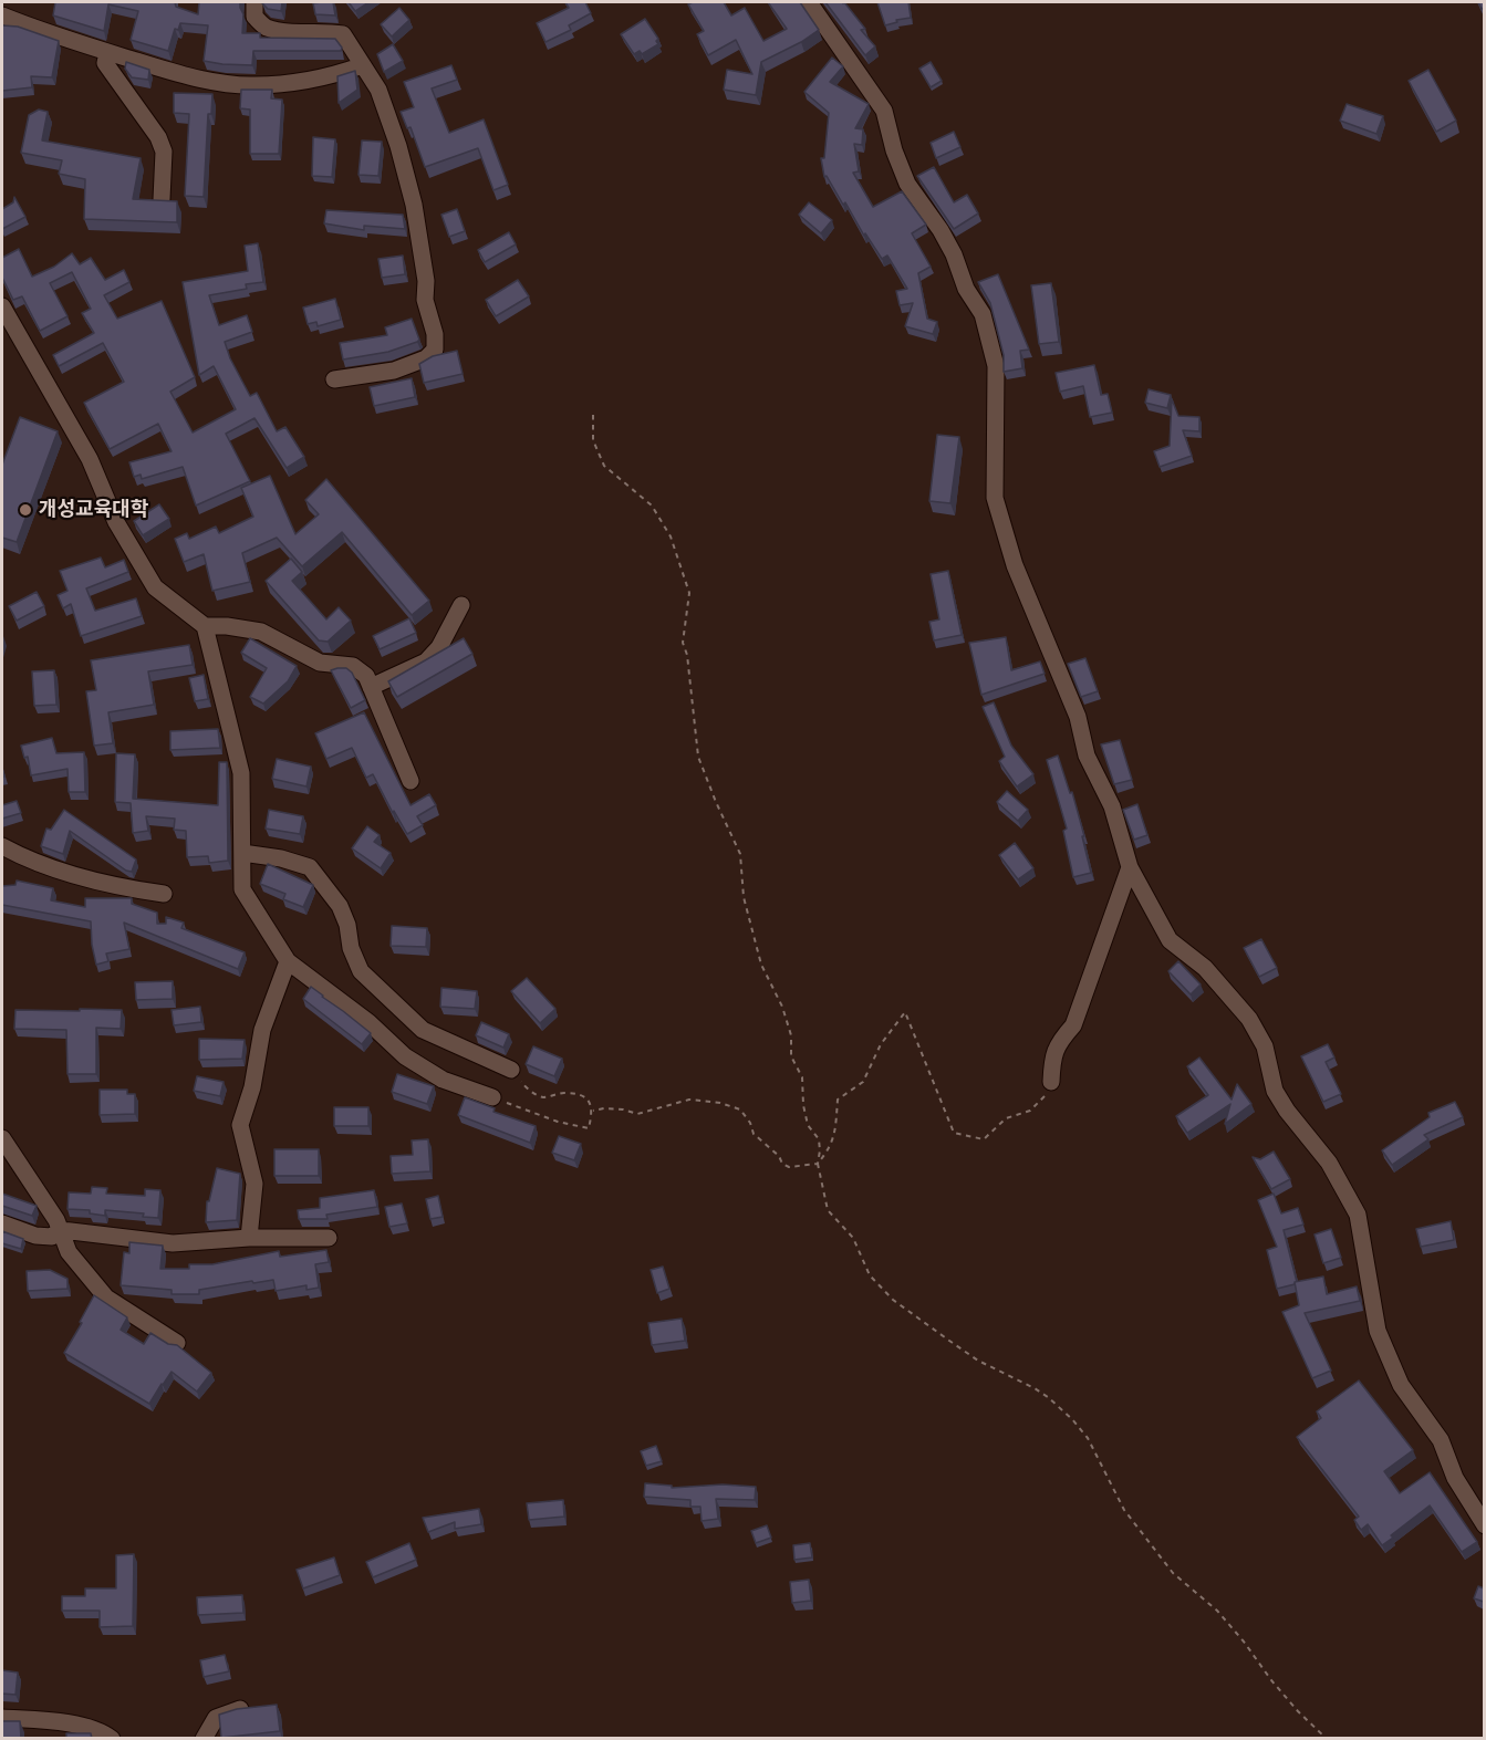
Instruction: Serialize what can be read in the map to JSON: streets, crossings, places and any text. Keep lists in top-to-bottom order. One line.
{"places":["개성교육대학"]}
